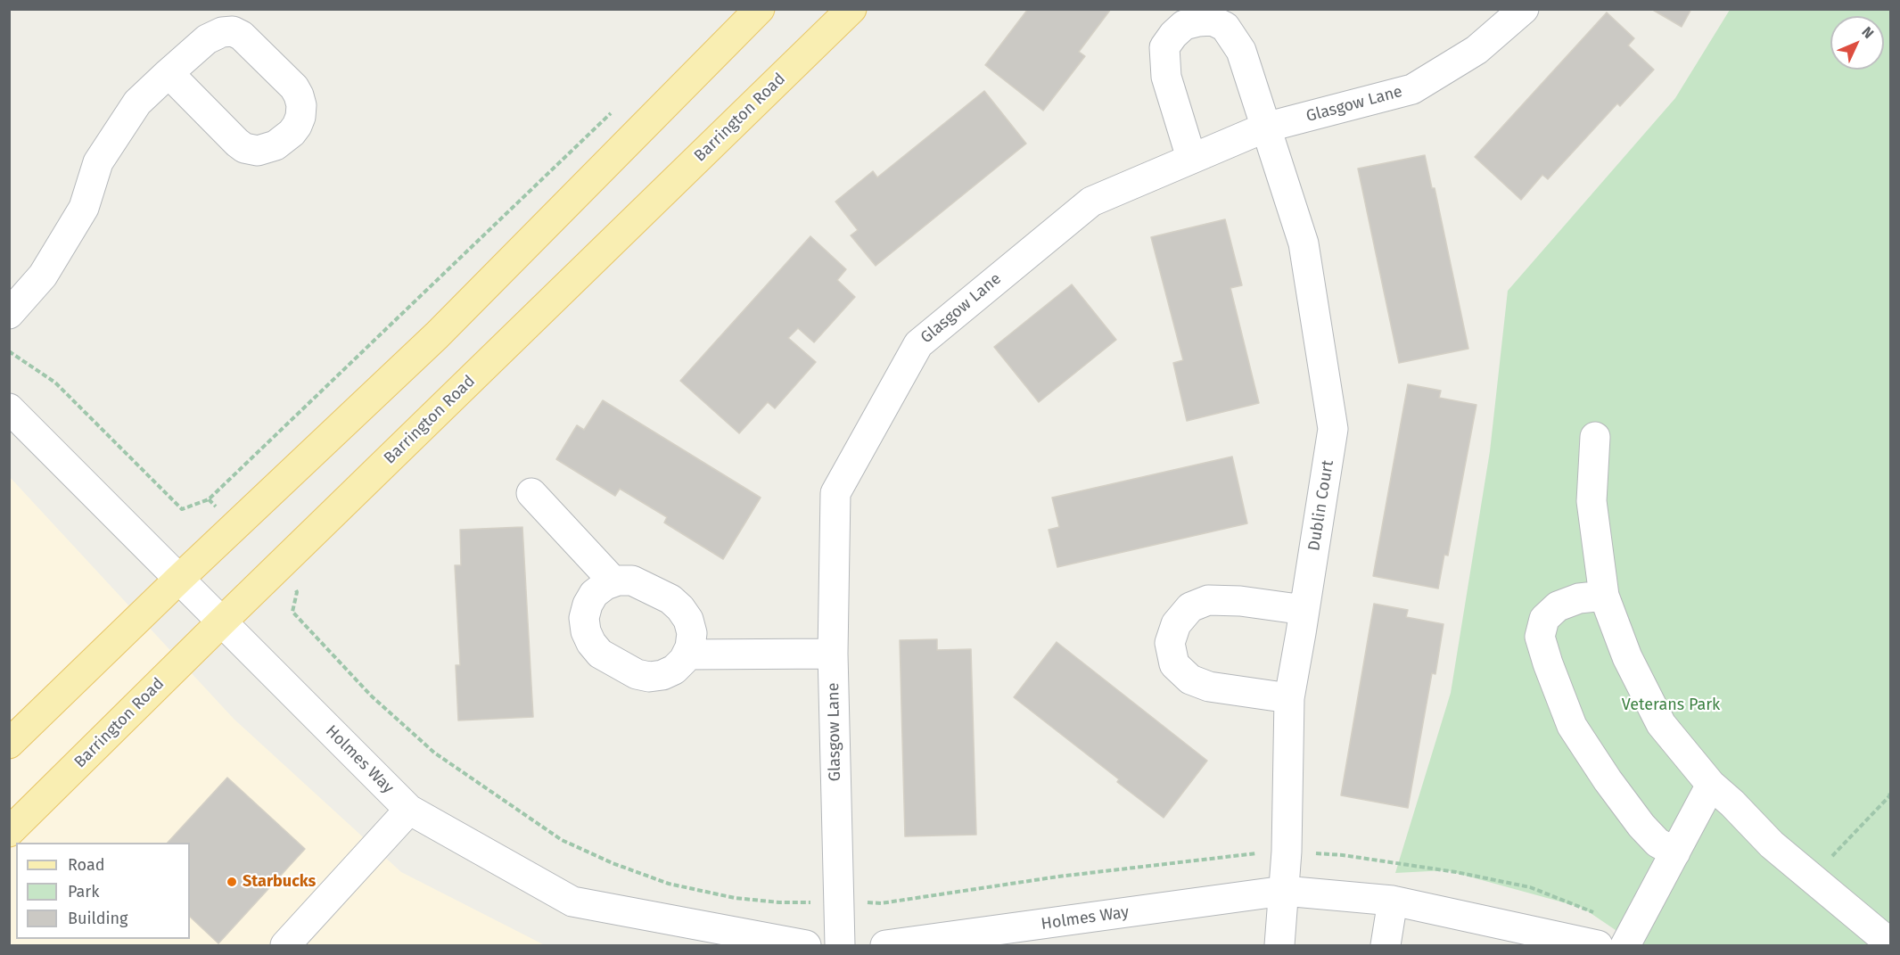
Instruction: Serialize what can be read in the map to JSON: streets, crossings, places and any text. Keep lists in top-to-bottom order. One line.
{"streets":{"main road":["Barrington Road"],"street":["Glasgow Lane","Dublin Court","Holmes Way"]},"crossings":[["Glasgow Lane","Dublin Court"],["Barrington Road","Holmes Way"],["Dublin Court","Holmes Way"]],"parks":["Veterans Park"],"places":["Starbucks"],"legend":["Road","Park","Building"],"north":"top right"}
